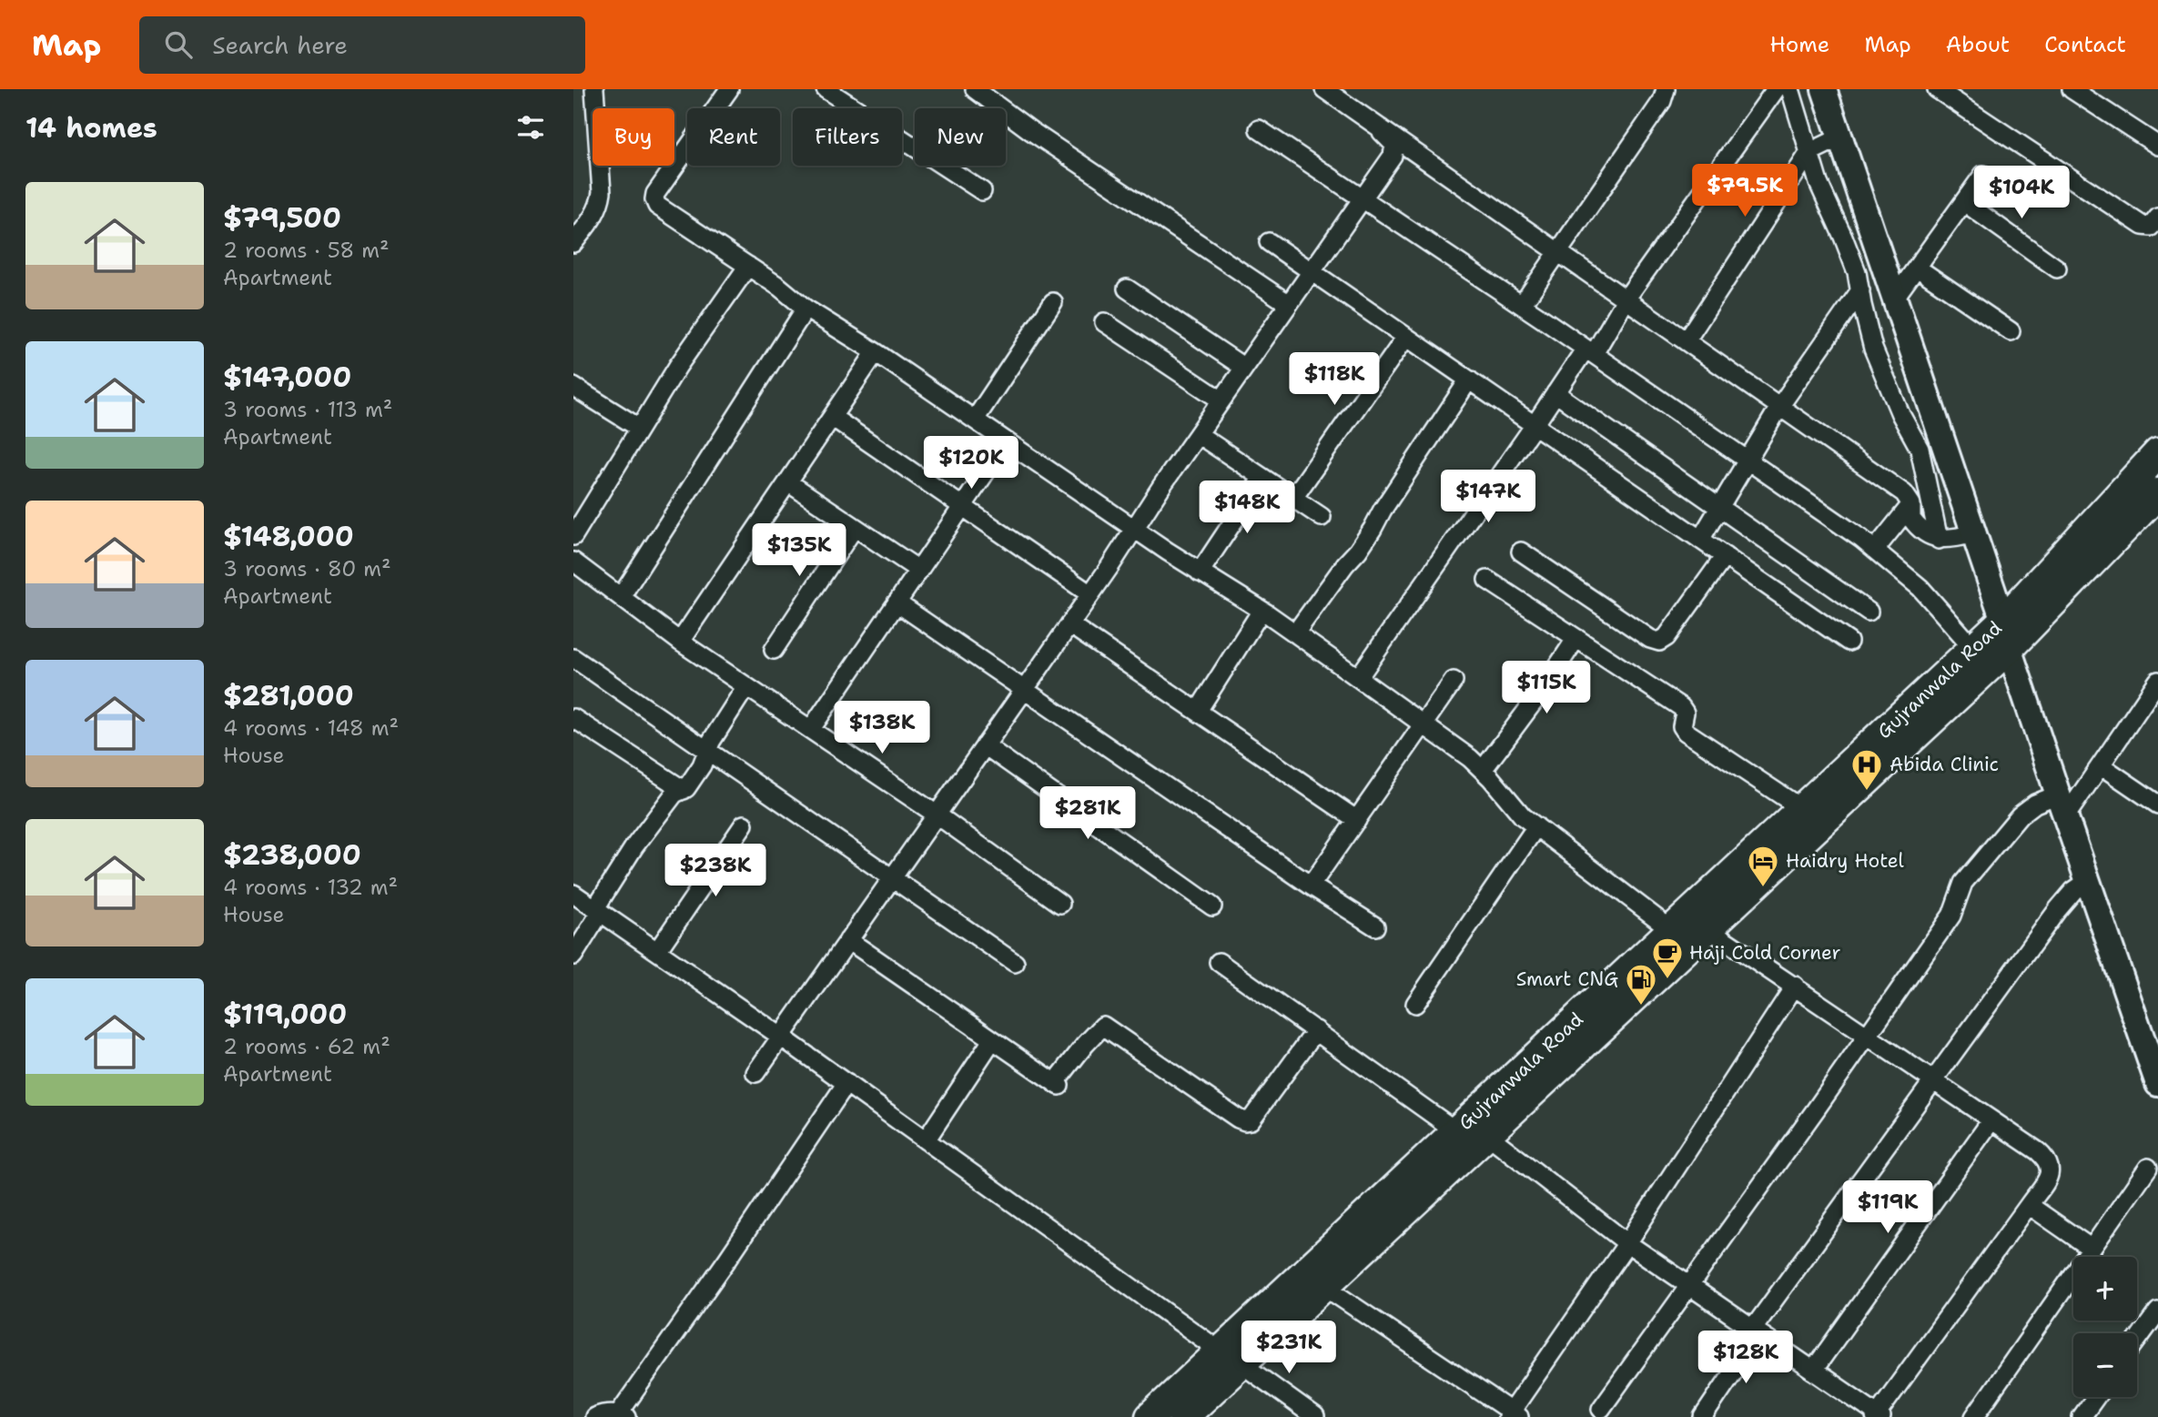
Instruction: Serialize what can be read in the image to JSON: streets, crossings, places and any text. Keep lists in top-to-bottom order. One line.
{"streets":{"highway":["Gujranwala Road"]},"places":{"hospital":["Abida Clinic"],"hotel":["Haidry Hotel"],"cafe":["Haji Cold Corner"],"fuel station":["Smart CNG"]},"page":{"header":"Map","search":"Search here","nav":["Home","Map","About","Contact"],"heading":"14 homes","chip":["Buy","Rent","Filters","New"],"price":["$79.5K","$104K","$118K","$120K","$147K","$148K","$135K","$115K","$138K","$281K","$238K","$119K","$231K","$128K"],"list":[{"name":"$79,500","note":"2 rooms · 58 m² · Apartment"},{"name":"$147,000","note":"3 rooms · 113 m² · Apartment"},{"name":"$148,000","note":"3 rooms · 80 m² · Apartment"},{"name":"$281,000","note":"4 rooms · 148 m² · House"},{"name":"$238,000","note":"4 rooms · 132 m² · House"},{"name":"$119,000","note":"2 rooms · 62 m² · Apartment"}],"map_buttons":["+","−"]}}
